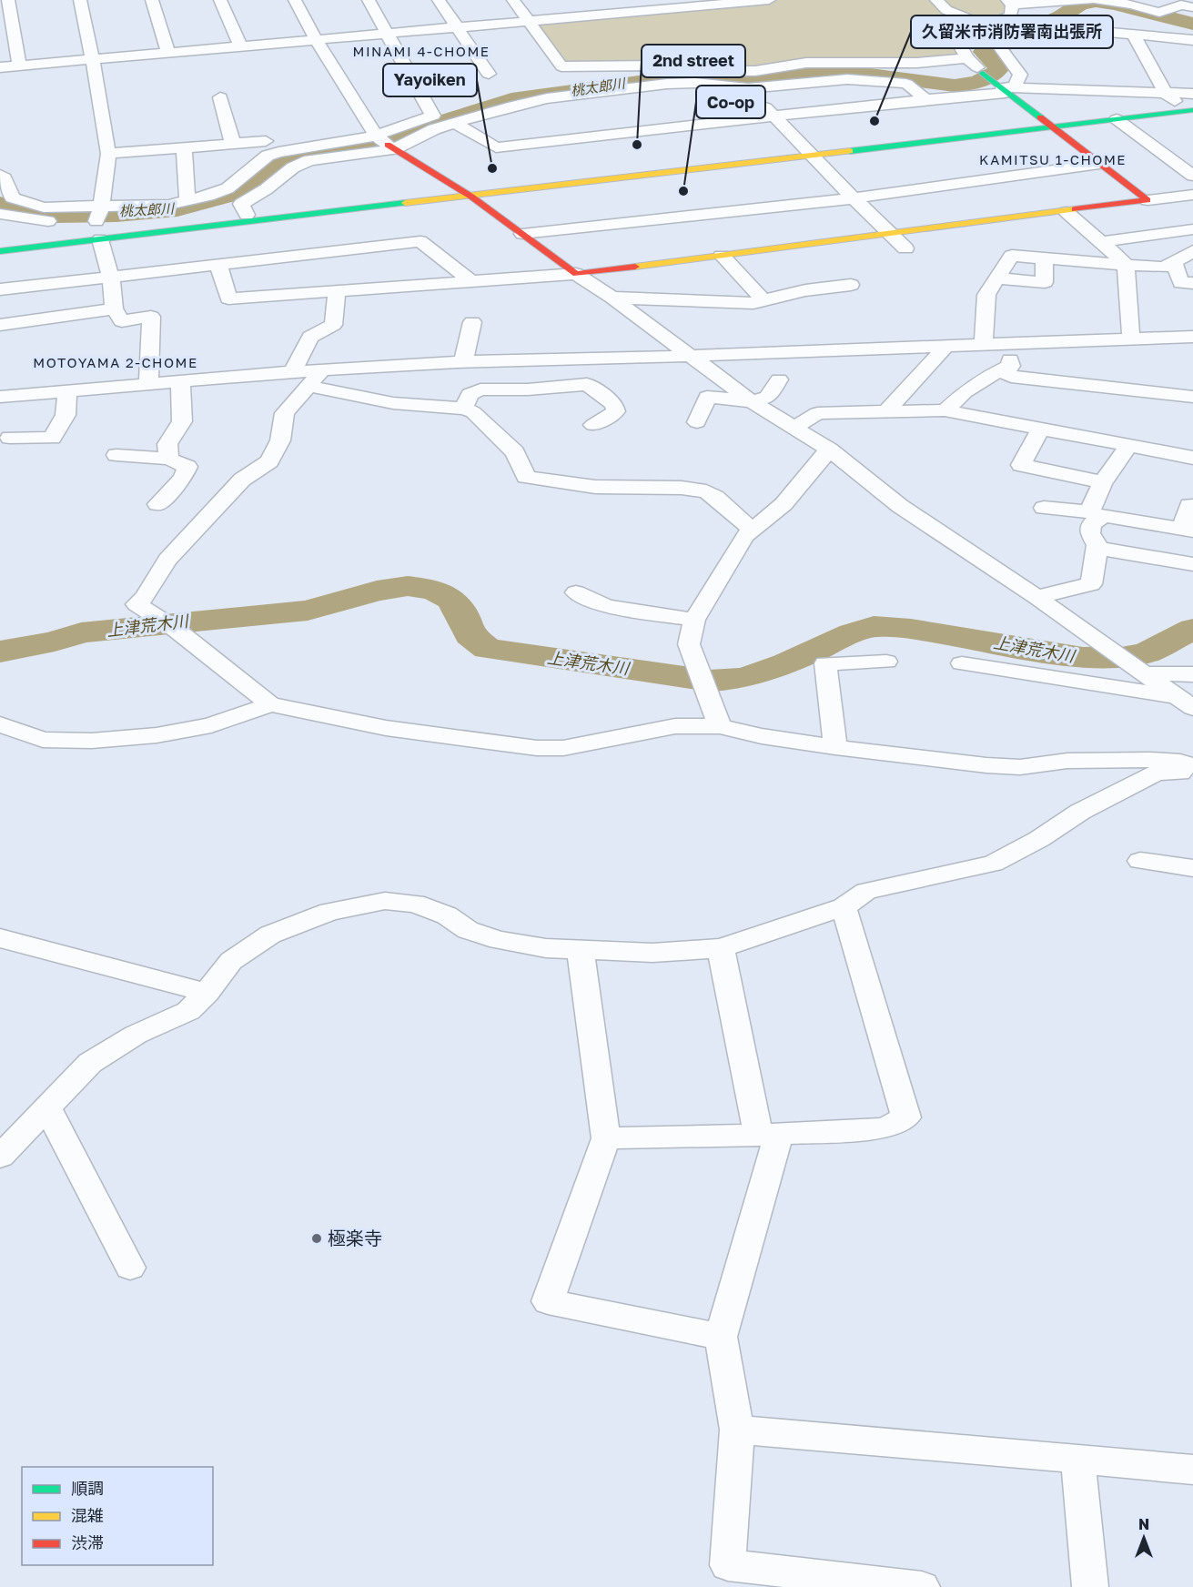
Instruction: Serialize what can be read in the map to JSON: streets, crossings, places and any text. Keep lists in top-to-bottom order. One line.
{"districts":["MINAMI 4-CHOME","KAMITSU 1-CHOME","MOTOYAMA 2-CHOME"],"water":["桃太郎川","上津荒木川"],"places":["久留米市消防署南出張所","2nd street","Yayoiken","Co-op","極楽寺"],"legend":["順調","混雑","渋滞"],"north":"top"}
